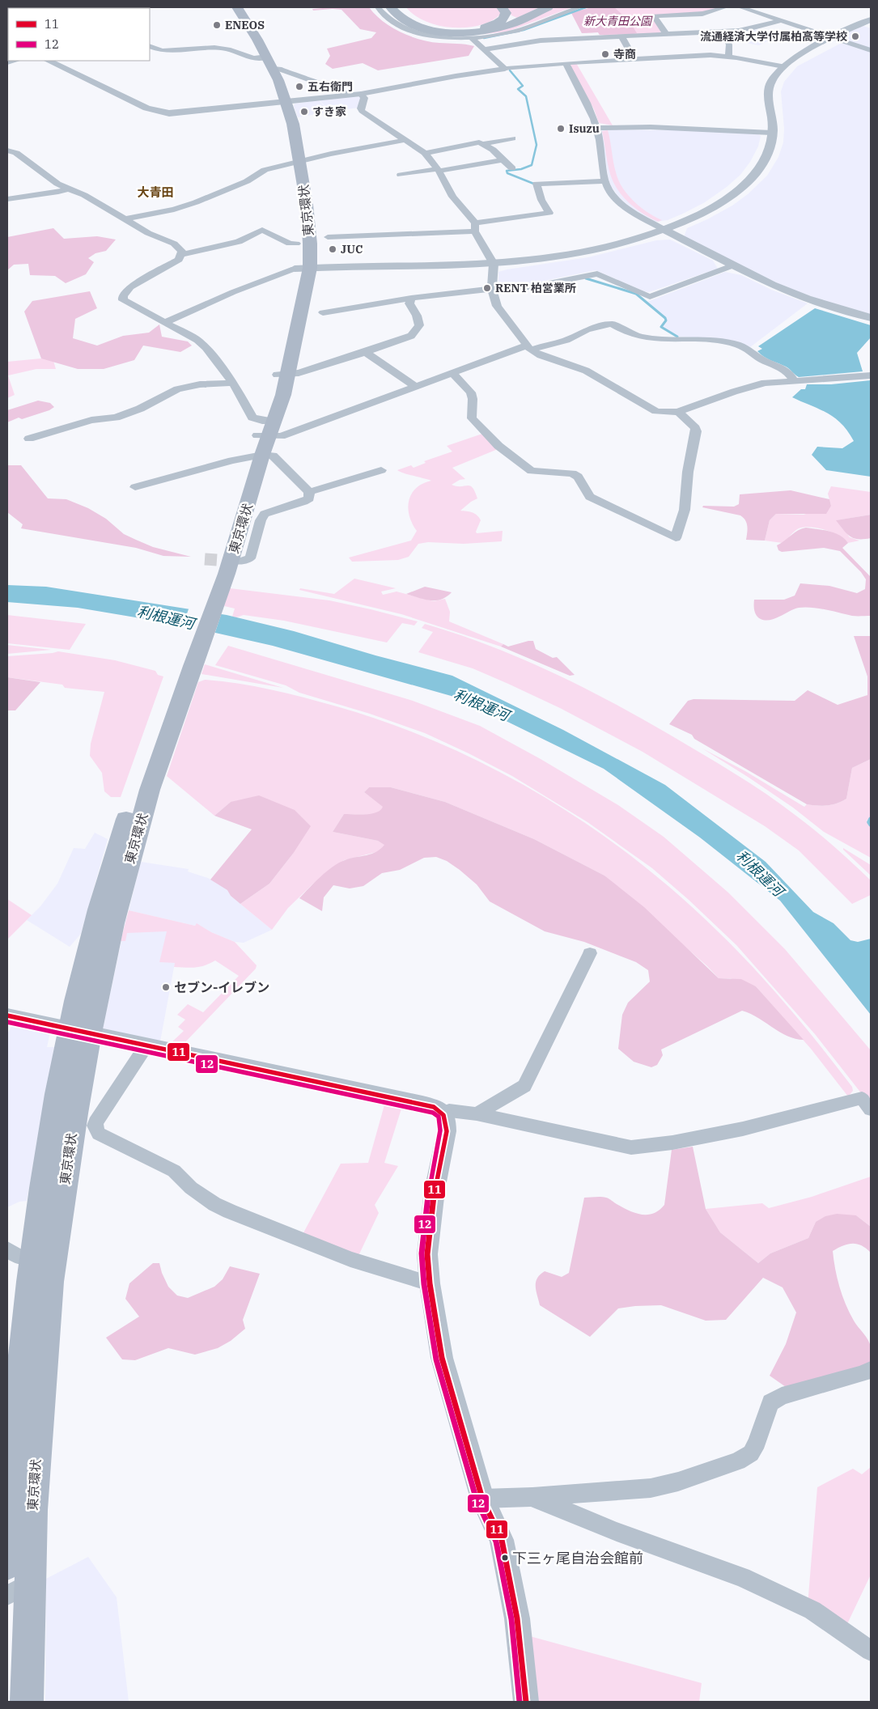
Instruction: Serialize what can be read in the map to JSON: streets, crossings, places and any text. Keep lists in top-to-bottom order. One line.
{"streets":{"highway":["東京環状"]},"districts":["大青田"],"water":["利根運河"],"parks":["新大青田公園"],"places":["ENEOS","流通経済大学付属柏高等学校","寺商","五右衛門","すき家","Isuzu","JUC","RENT 柏営業所","セブン-イレブン","下三ヶ尾自治会館前"],"lines":["transit line 11","transit line 12"],"legend":["11","12"]}
